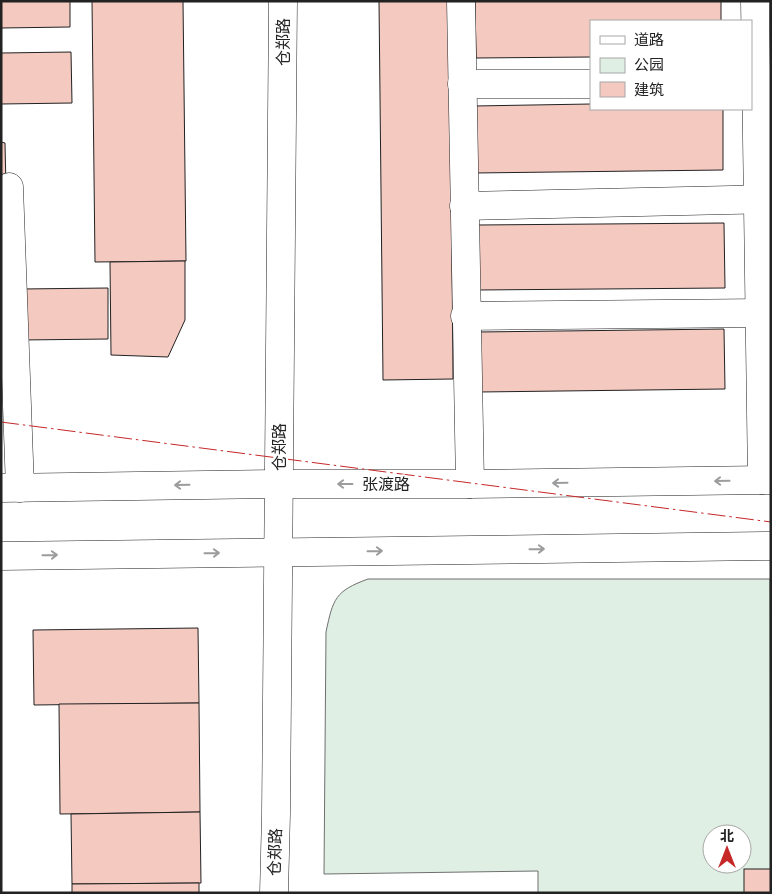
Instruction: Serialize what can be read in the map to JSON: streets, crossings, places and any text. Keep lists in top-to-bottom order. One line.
{"streets":{"street":["仓郑路","张渡路"]},"crossings":[["仓郑路","张渡路"]],"legend":["道路","公园","建筑"],"north":"top"}
